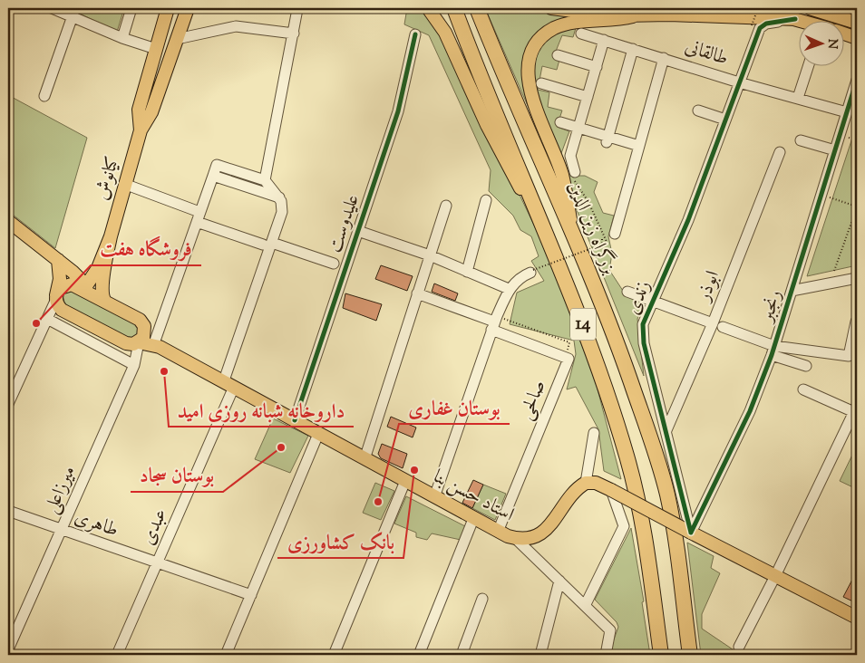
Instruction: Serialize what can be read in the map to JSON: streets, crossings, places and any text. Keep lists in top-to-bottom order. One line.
{"streets":{"highway":["بزرگراه زین الدین","14"],"main road":["کیانوش","استاد حسن بنا"],"street":["طالقانی","علیدوست","ابوذر","زندی","رنجبر","صالحی","میرزاعلی","طاهری","عبدی"]},"crossings":[["طالقانی","زندی"],["طالقانی","رنجبر"],["علیدوست","استاد حسن بنا"],["ابوذر","زندی"],["زندی","رنجبر"],["صالحی","استاد حسن بنا"],["میرزاعلی","طاهری"],["استاد حسن بنا","عبدی"],["طاهری","عبدی"]],"places":["فروشگاه هفت","داروخانه شبانه روزی امید","بوستان سجاد","بانک کشاورزی","بوستان غفاری"],"north":"right"}
